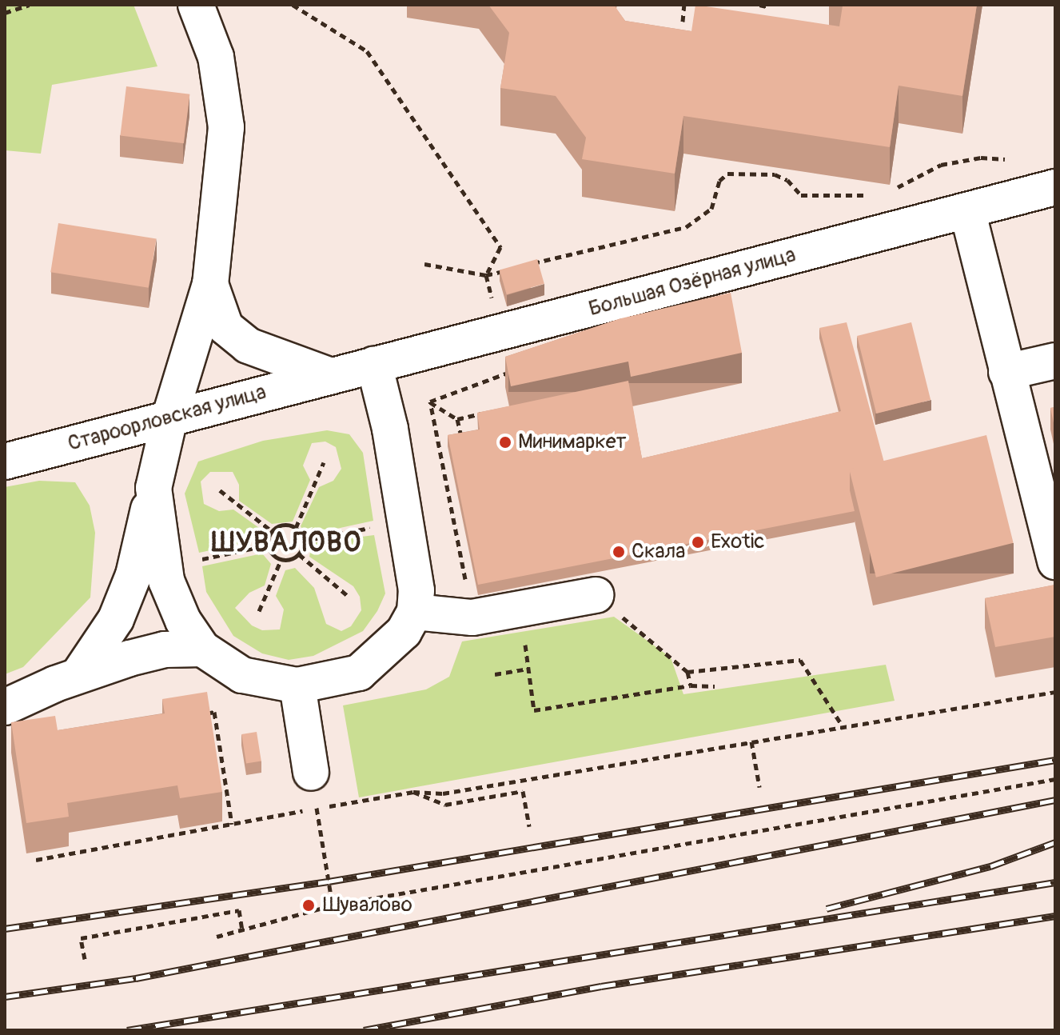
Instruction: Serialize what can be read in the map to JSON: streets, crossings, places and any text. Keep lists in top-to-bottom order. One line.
{"streets":{"street":["Большая Озёрная улица","Староорловская улица"]},"crossings":[["Большая Озёрная улица","Староорловская улица"]],"districts":["ШУВАЛОВО"],"places":["Минимаркет","Exotic","Скала","Шувалово"]}
